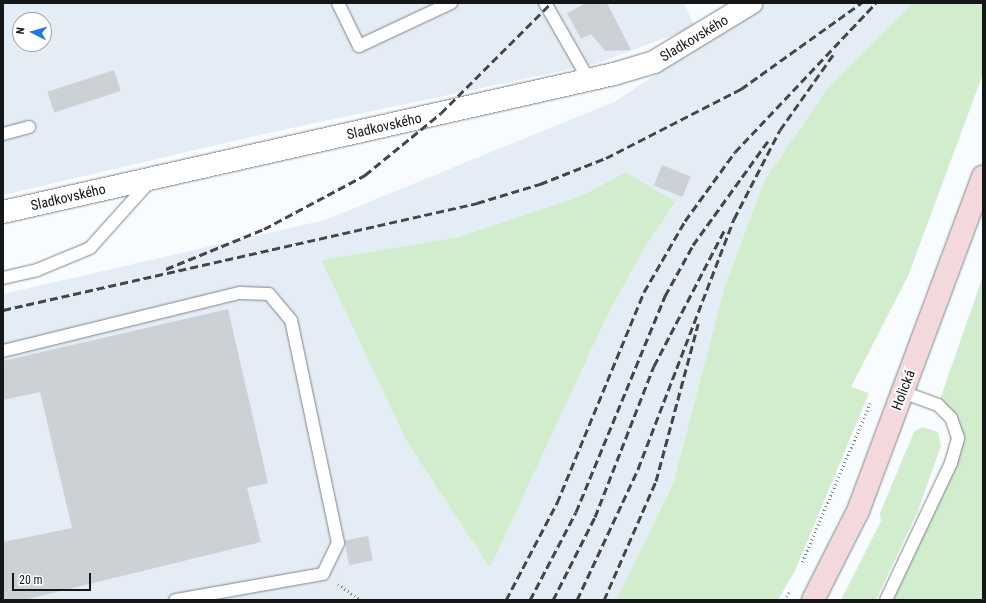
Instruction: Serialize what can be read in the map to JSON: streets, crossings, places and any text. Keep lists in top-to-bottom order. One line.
{"streets":{"street":["Sladkovského","Holická"]},"scale_bar":"20 m","north":"left"}
